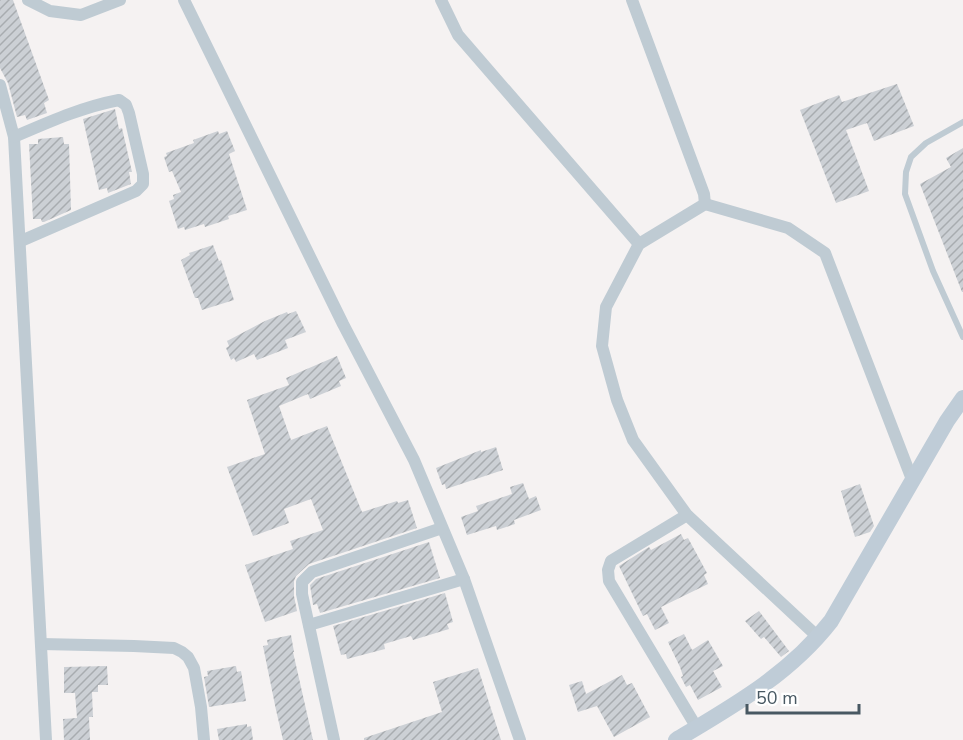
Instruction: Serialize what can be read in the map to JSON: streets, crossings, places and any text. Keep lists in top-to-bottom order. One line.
{"scale_bar":"50 m"}
